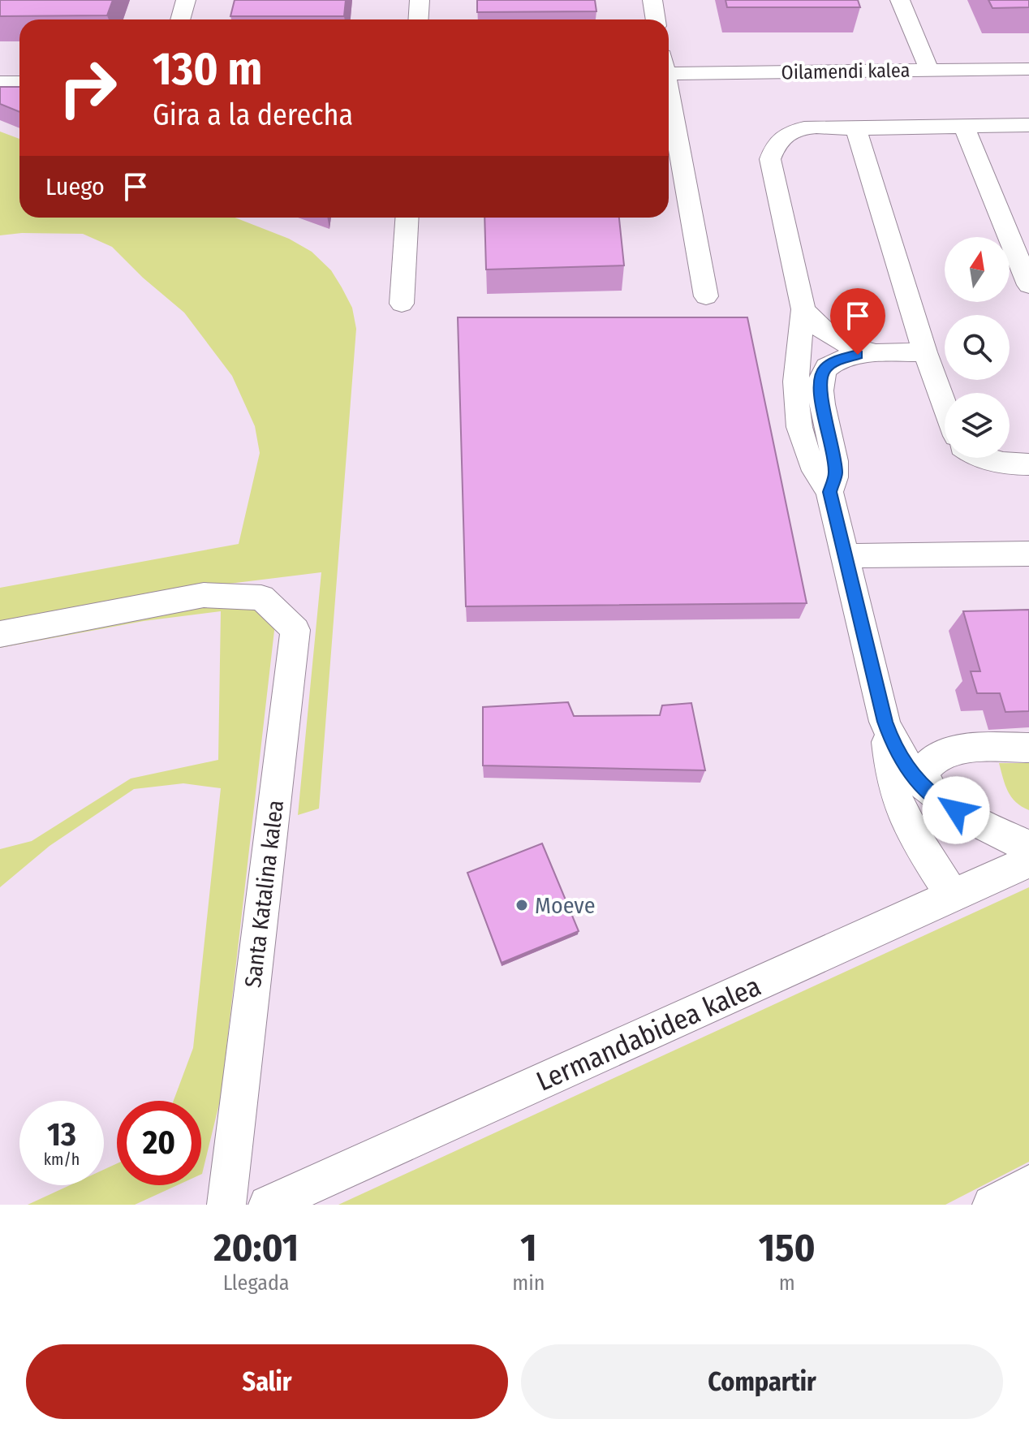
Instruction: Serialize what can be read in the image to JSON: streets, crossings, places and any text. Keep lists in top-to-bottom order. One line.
{"streets":{"street":["Oilamendi kalea","Santa Katalina kalea","Lermandabidea kalea"]},"places":["Moeve"],"north":"top","page":{"turn":["130 m","Gira a la derecha"],"then":"Luego","speed":"13 km/h","limit":"20","eta":["20:01","Llegada","1","min","150","m"],"buttons":["Salir","Compartir"]}}
